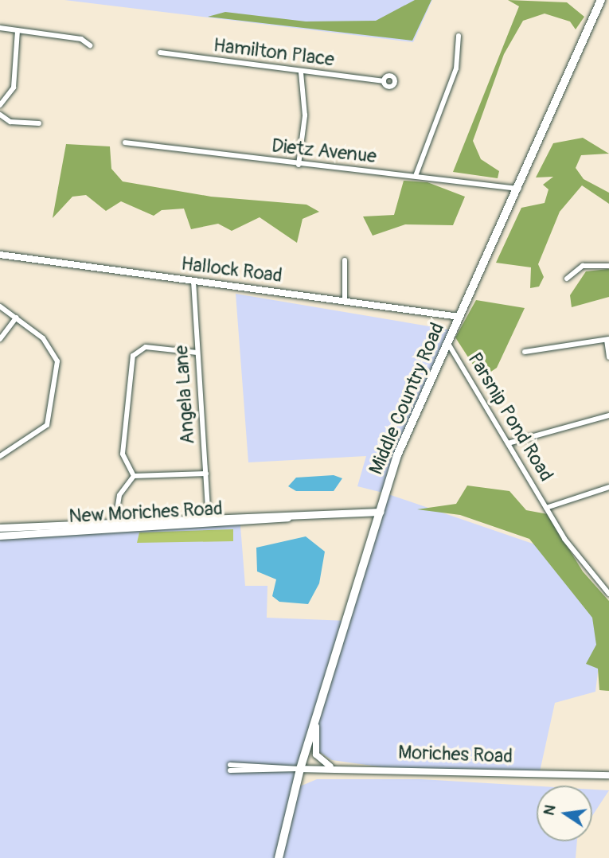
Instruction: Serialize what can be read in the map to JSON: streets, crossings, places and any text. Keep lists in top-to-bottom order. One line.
{"streets":{"main road":["Middle Country Road","New Moriches Road"],"street":["Hamilton Place","Dietz Avenue","Hallock Road","Angela Lane","Parsnip Pond Road","Moriches Road"]},"crossings":[["Dietz Avenue","Middle Country Road"],["Hallock Road","Angela Lane"],["Hallock Road","Middle Country Road"],["Middle Country Road","Parsnip Pond Road"],["Middle Country Road","New Moriches Road"],["Middle Country Road","Moriches Road"]],"north":"left"}
